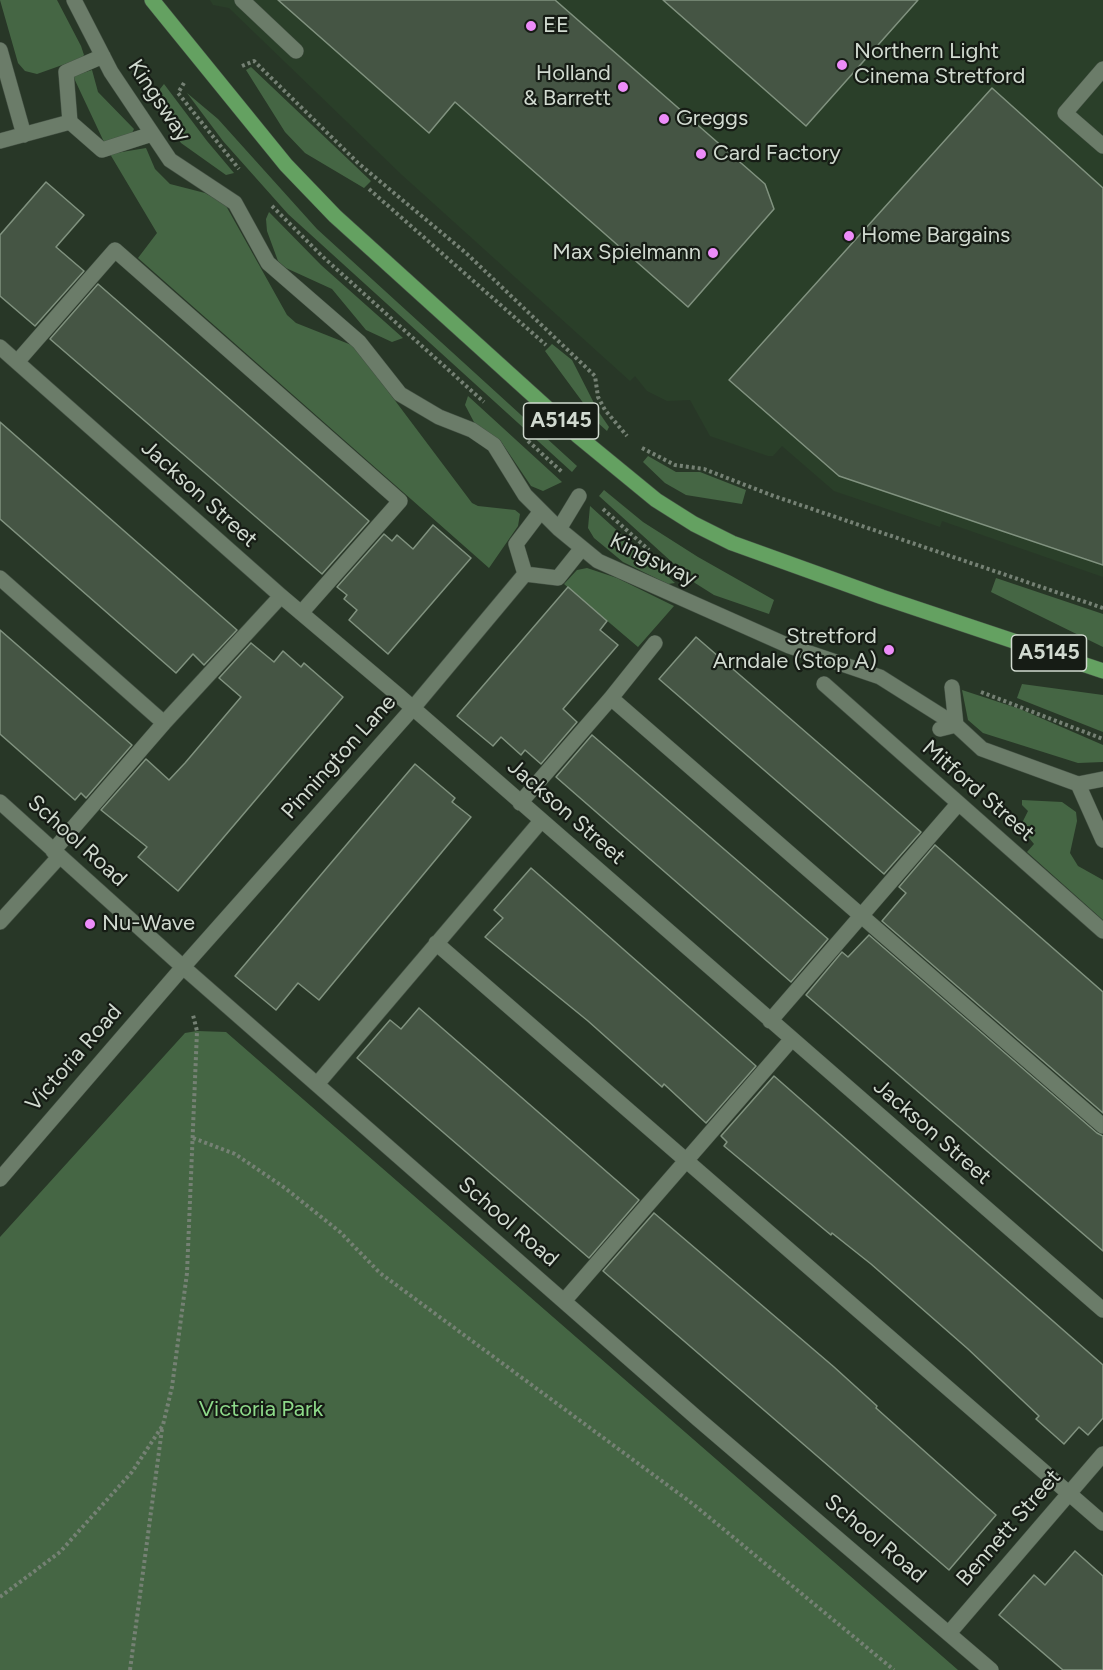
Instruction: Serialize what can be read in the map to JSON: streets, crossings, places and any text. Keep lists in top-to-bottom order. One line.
{"streets":{"main road":["A5145"],"street":["Kingsway","Jackson Street","Pinnington Lane","Mitford Street","School Road","Victoria Road","Bennett Street"]},"crossings":[["Jackson Street","Pinnington Lane"],["Pinnington Lane","School Road"],["Pinnington Lane","Victoria Road"],["School Road","Victoria Road"],["School Road","Bennett Street"]],"parks":["Victoria Park"],"places":["EE","Northern Light Cinema Stretford","Holland & Barrett","Greggs","Card Factory","Home Bargains","Max Spielmann","Stretford Arndale (Stop A)","Nu-Wave"]}
